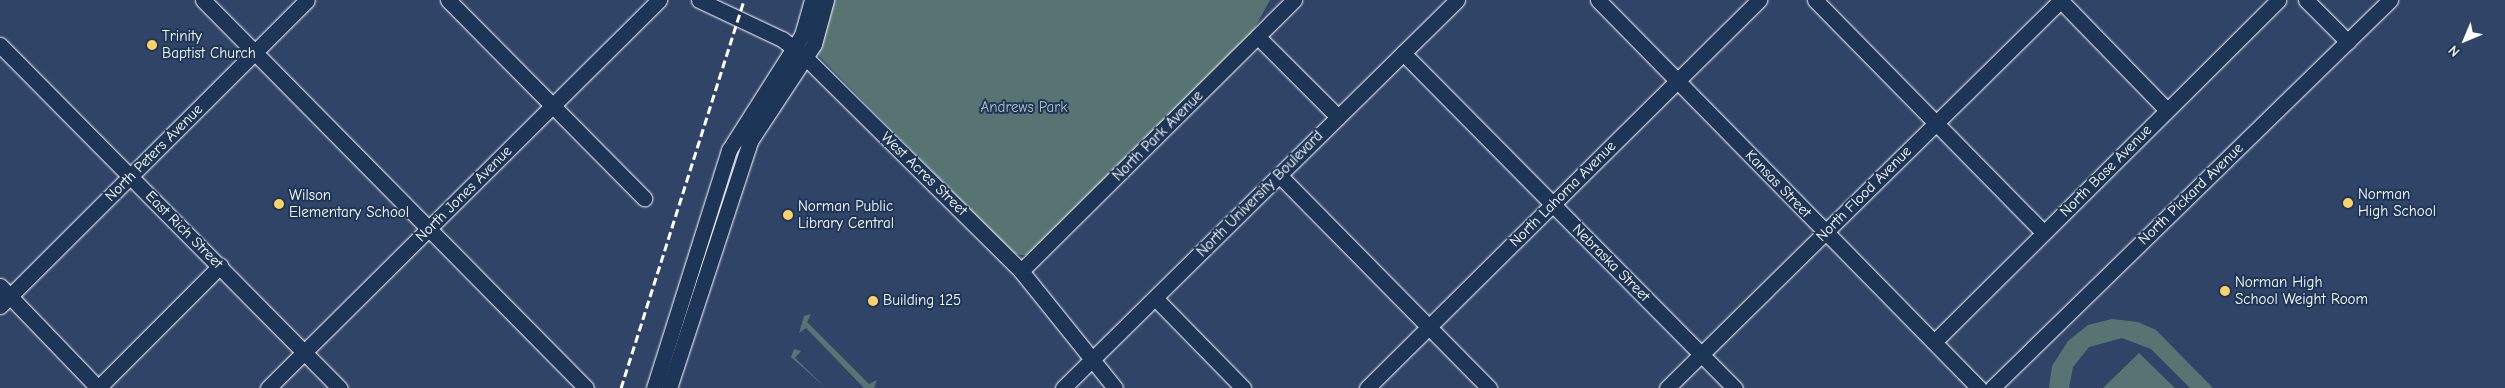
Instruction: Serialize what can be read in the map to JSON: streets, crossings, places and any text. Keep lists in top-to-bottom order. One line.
{"streets":{"street":["North Park Avenue","North Peters Avenue","North Base Avenue","West Acres Street","Kansas Street","North Jones Avenue","North University Boulevard","North Lahoma Avenue","North Flood Avenue","North Pickard Avenue","East Rich Street","Nebraska Street"]},"crossings":[["North Park Avenue","West Acres Street"],["North Peters Avenue","East Rich Street"],["North Base Avenue","Kansas Street"],["West Acres Street","North University Boulevard"],["Kansas Street","North Lahoma Avenue"],["Kansas Street","North Flood Avenue"],["North Jones Avenue","East Rich Street"],["North University Boulevard","Nebraska Street"],["North Lahoma Avenue","Nebraska Street"],["North Flood Avenue","Nebraska Street"]],"parks":["Andrews Park"],"places":["Trinity Baptist Church","Norman High School","Wilson Elementary School","Norman Public Library Central","Norman High School Weight Room","Building 125"],"north":"bottom left"}
